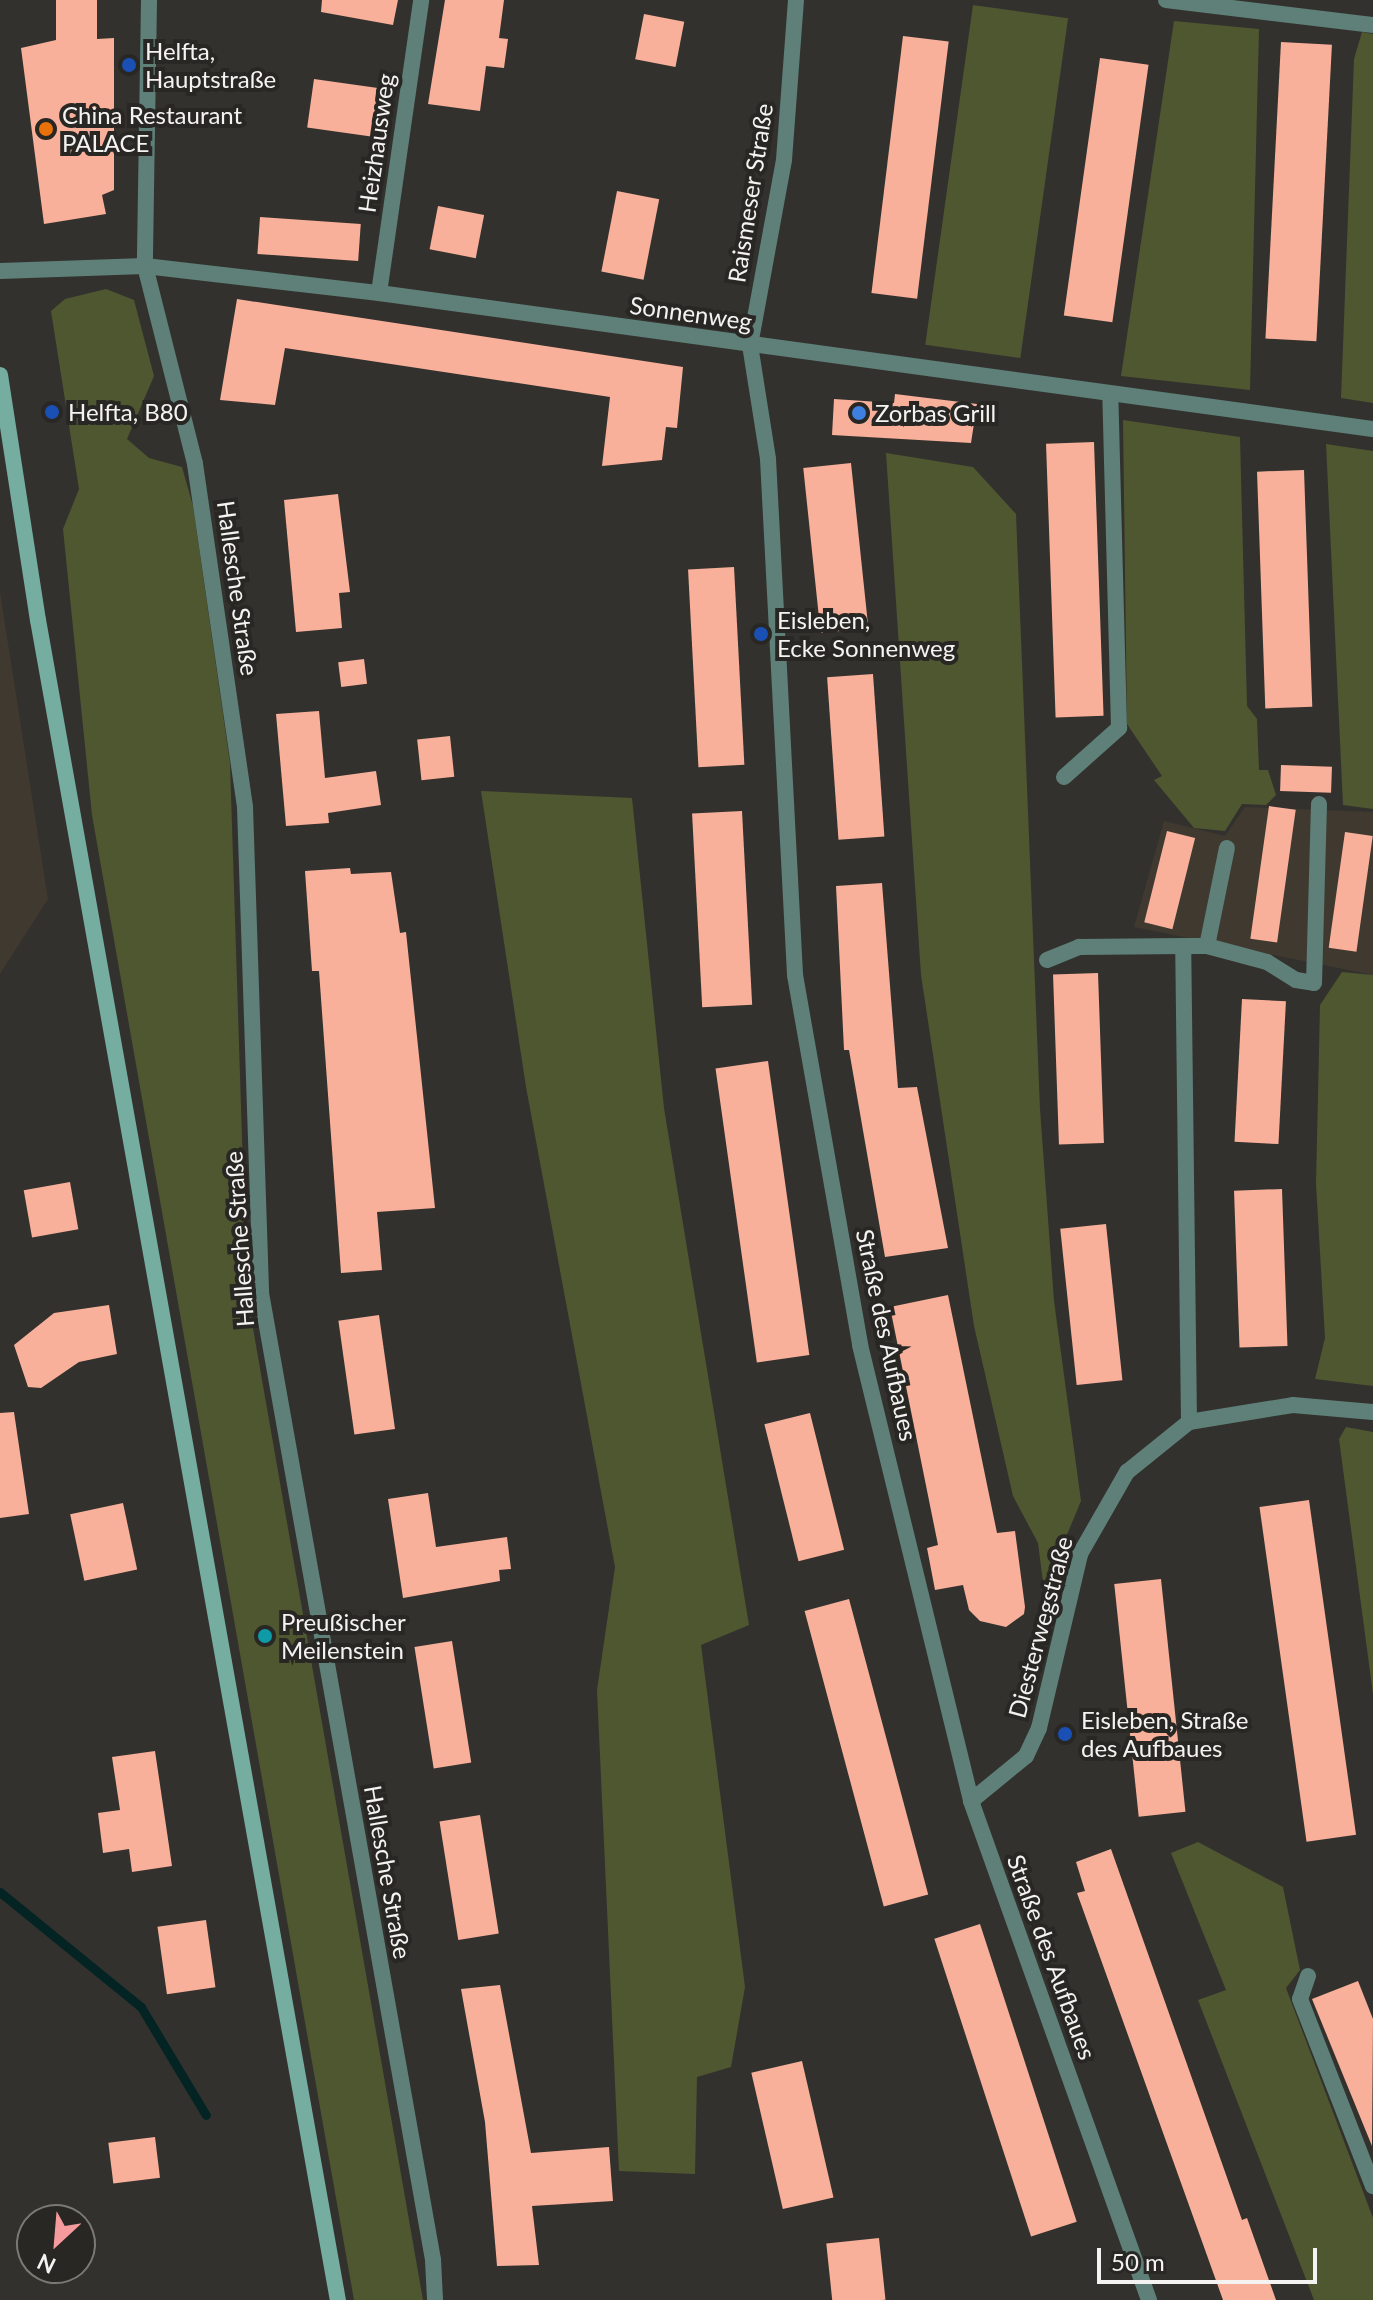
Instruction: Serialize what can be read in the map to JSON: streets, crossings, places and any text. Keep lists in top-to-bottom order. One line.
{"streets":{"street":["Heizhausweg","Raismeser Straße","Sonnenweg","Hallesche Straße","Straße des Aufbaues","Diesterwegstraße"]},"crossings":[["Heizhausweg","Sonnenweg"],["Raismeser Straße","Sonnenweg"],["Raismeser Straße","Straße des Aufbaues"],["Sonnenweg","Hallesche Straße"],["Sonnenweg","Straße des Aufbaues"],["Straße des Aufbaues","Diesterwegstraße"]],"places":["Helfta, Hauptstraße","China Restaurant PALACE","Helfta, B80","Zorbas Grill","Eisleben, Ecke Sonnenweg","Preußischer Meilenstein","Eisleben, Straße des Aufbaues"],"scale_bar":"50 m","north":"bottom left"}
